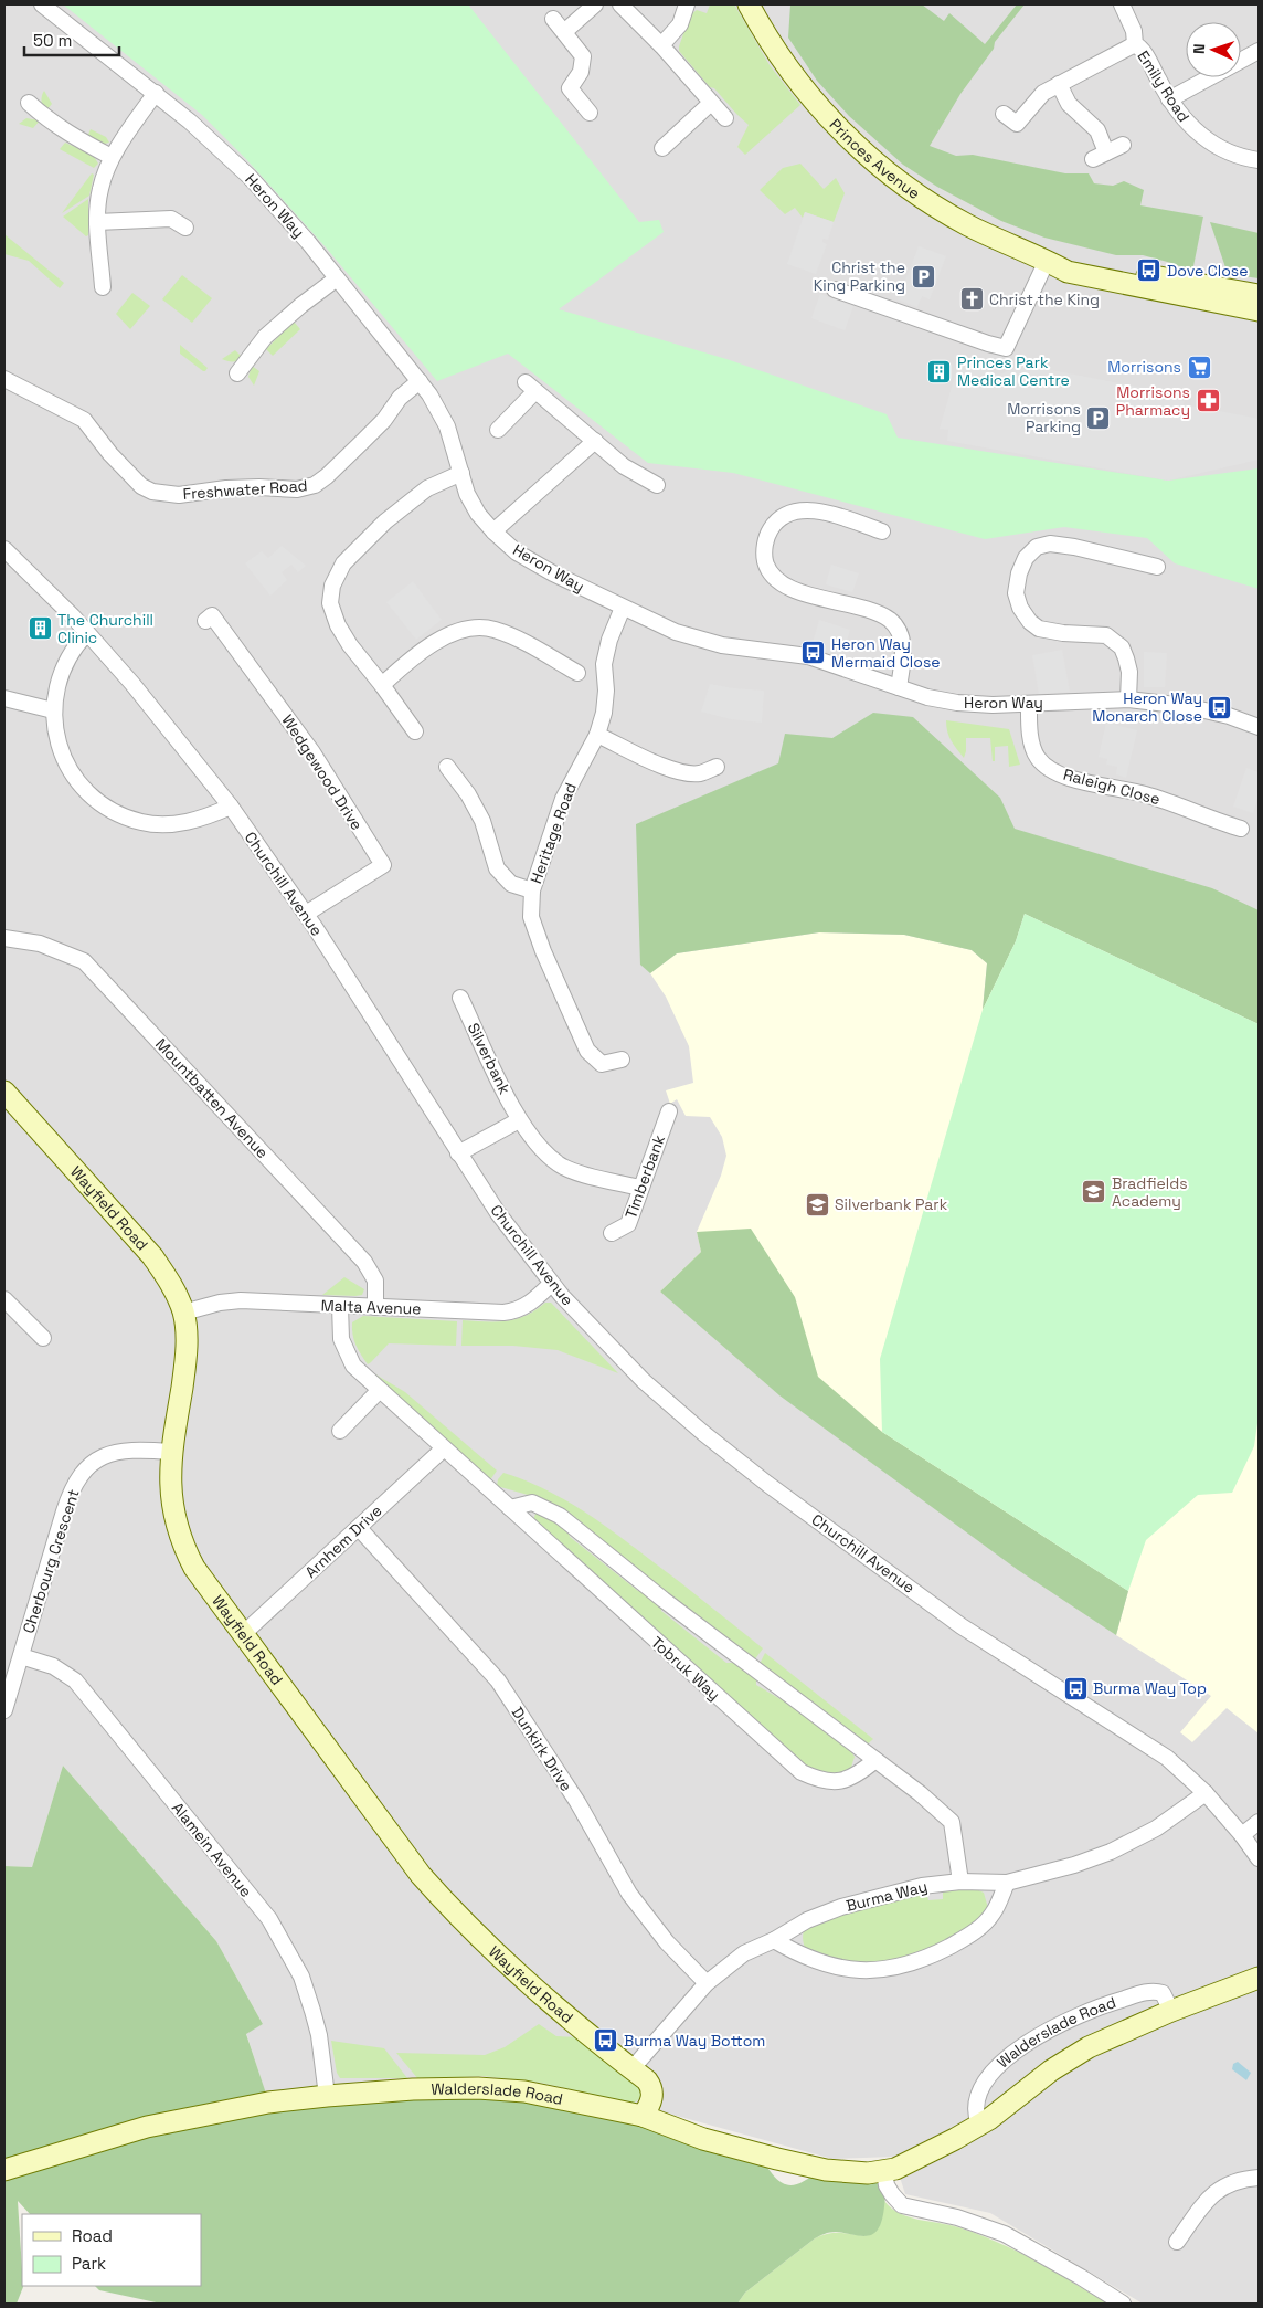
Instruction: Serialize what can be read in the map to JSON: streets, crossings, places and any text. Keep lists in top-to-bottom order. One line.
{"streets":{"street":["Emily Road","Princes Avenue","Heron Way","Freshwater Road","Wedgewood Drive","Raleigh Close","Heritage Road","Churchill Avenue","Silverbank","Mountbatten Avenue","Timberbank","Wayfield Road","Malta Avenue","Arnhem Drive","Cherbourg Crescent","Tobruk Way","Dunkirk Drive","Alamein Avenue","Burma Way","Walderslade Road"]},"crossings":[["Heron Way","Freshwater Road"],["Heron Way","Raleigh Close"],["Heron Way","Heritage Road"],["Wedgewood Drive","Churchill Avenue"],["Churchill Avenue","Malta Avenue"],["Churchill Avenue","Burma Way"],["Silverbank","Timberbank"],["Mountbatten Avenue","Malta Avenue"],["Wayfield Road","Malta Avenue"],["Wayfield Road","Arnhem Drive"],["Wayfield Road","Cherbourg Crescent"],["Wayfield Road","Burma Way"],["Wayfield Road","Walderslade Road"],["Malta Avenue","Tobruk Way"],["Arnhem Drive","Tobruk Way"],["Arnhem Drive","Dunkirk Drive"],["Cherbourg Crescent","Alamein Avenue"],["Dunkirk Drive","Burma Way"],["Alamein Avenue","Walderslade Road"]],"places":{"bus stop":["Dove Close","Heron Way Mermaid Close","Heron Way Monarch Close","Burma Way Top","Burma Way Bottom"],"parking":["Christ the King Parking","Morrisons Parking"],"church":["Christ the King"],"supermarket":["Morrisons"],"building":["Princes Park Medical Centre","The Churchill Clinic"],"pharmacy":["Morrisons Pharmacy"],"school or university":["Bradfields Academy","Silverbank Park"]},"legend":["Road","Park"],"scale_bar":"50 m","north":"left"}
